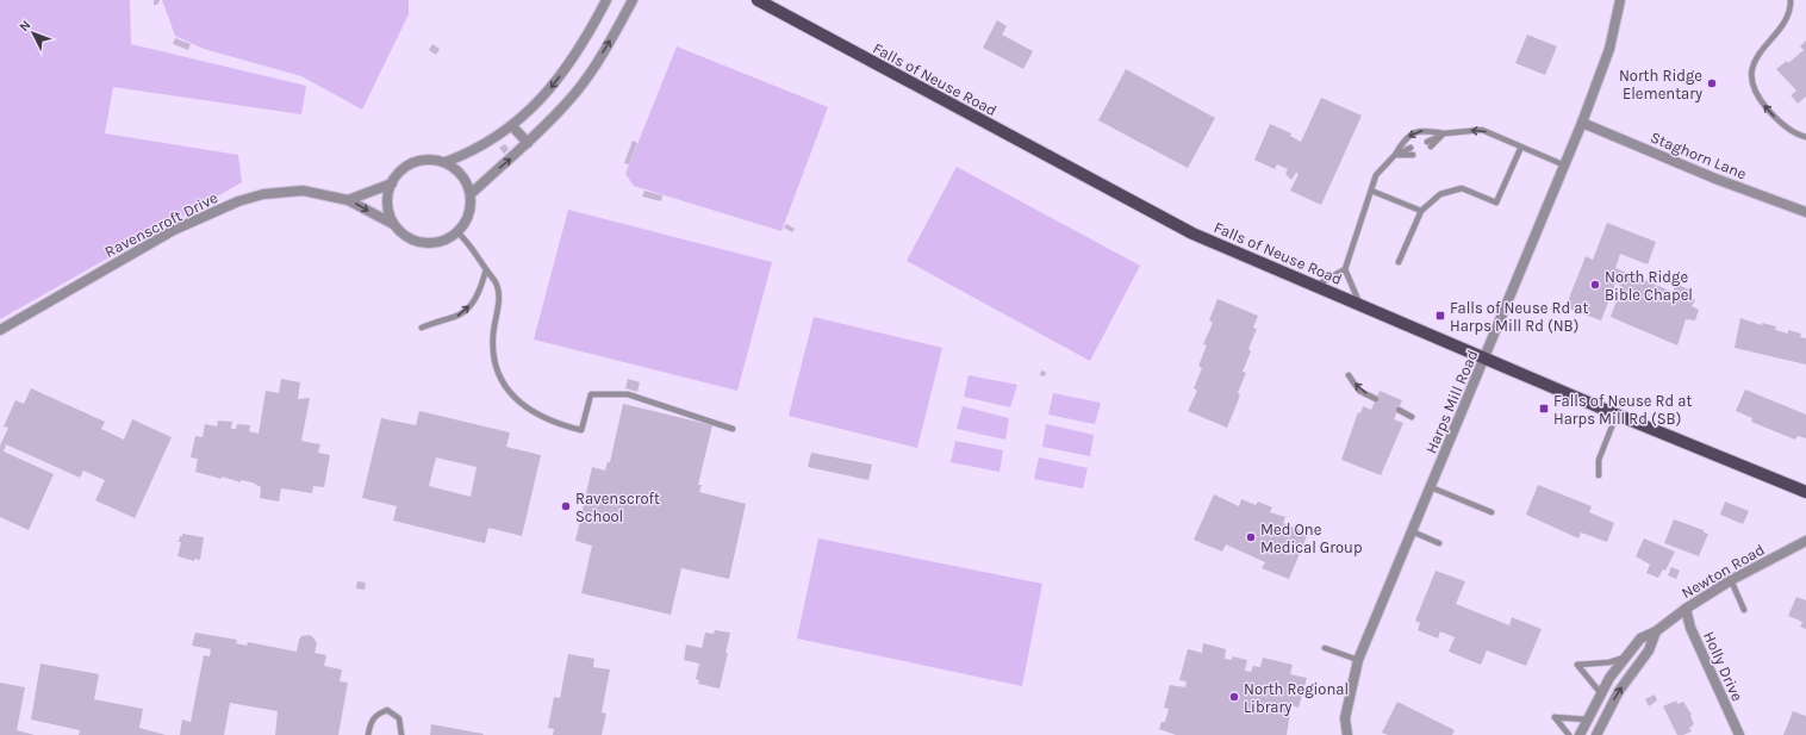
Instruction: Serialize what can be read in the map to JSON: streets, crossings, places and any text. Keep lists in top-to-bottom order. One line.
{"streets":{"main road":["Falls of Neuse Road"],"street":["Staghorn Lane","Ravenscroft Drive","Harps Mill Road","Newton Road","Holly Drive"]},"crossings":[["Falls of Neuse Road","Harps Mill Road"],["Staghorn Lane","Harps Mill Road"],["Newton Road","Holly Drive"]],"places":{"other":["North Ridge Elementary","North Ridge Bible Chapel","Ravenscroft School","Med One Medical Group","North Regional Library"],"transit":["Falls of Neuse Rd at Harps Mill Rd (NB)","Falls of Neuse Rd at Harps Mill Rd (SB)"]},"north":"top left"}
